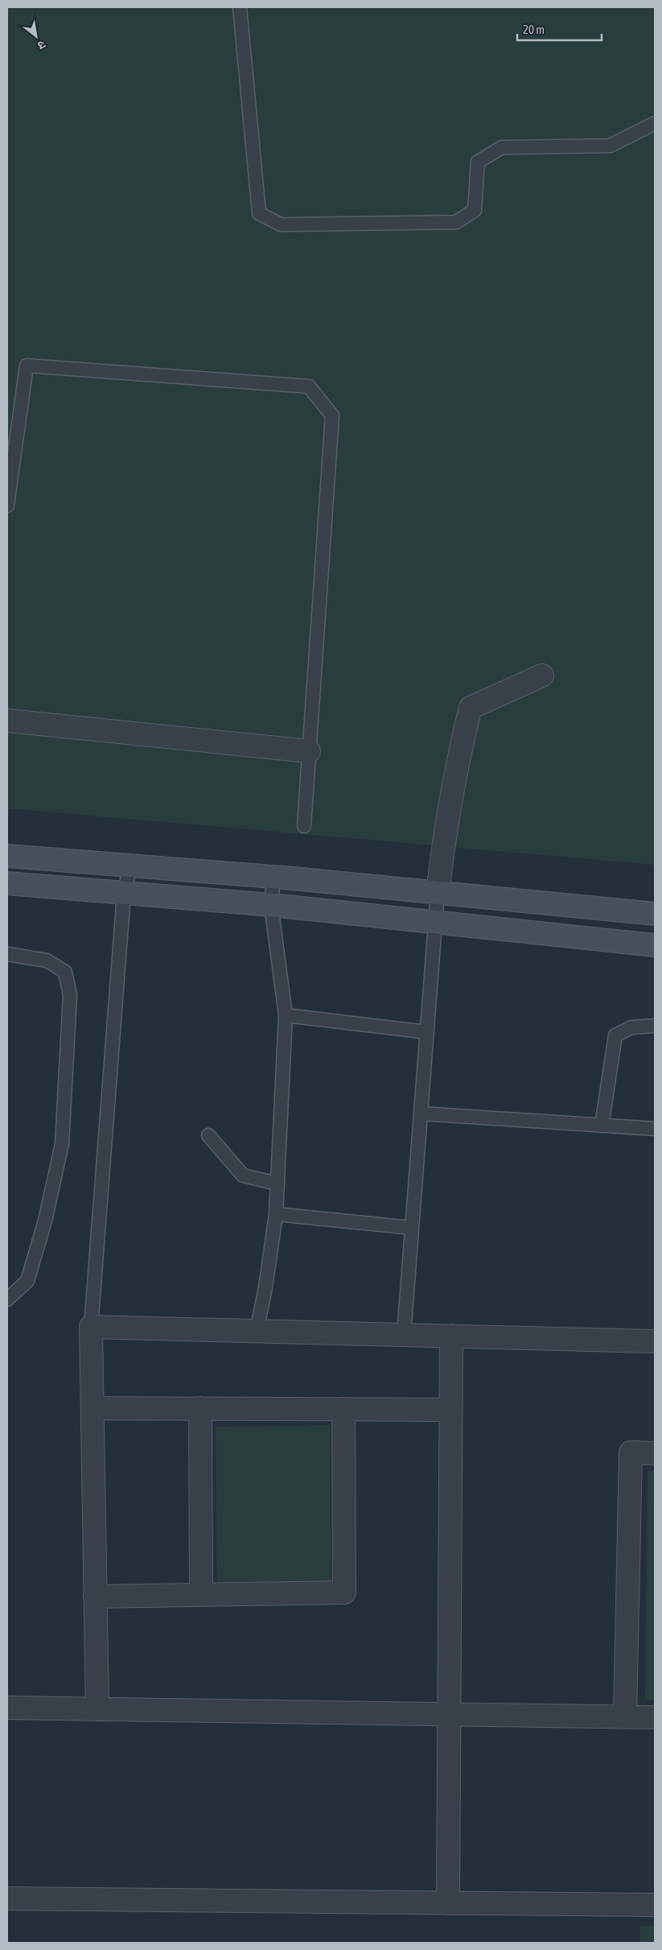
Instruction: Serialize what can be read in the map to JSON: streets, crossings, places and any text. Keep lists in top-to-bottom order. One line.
{"scale_bar":"20 m","north":"bottom right"}
